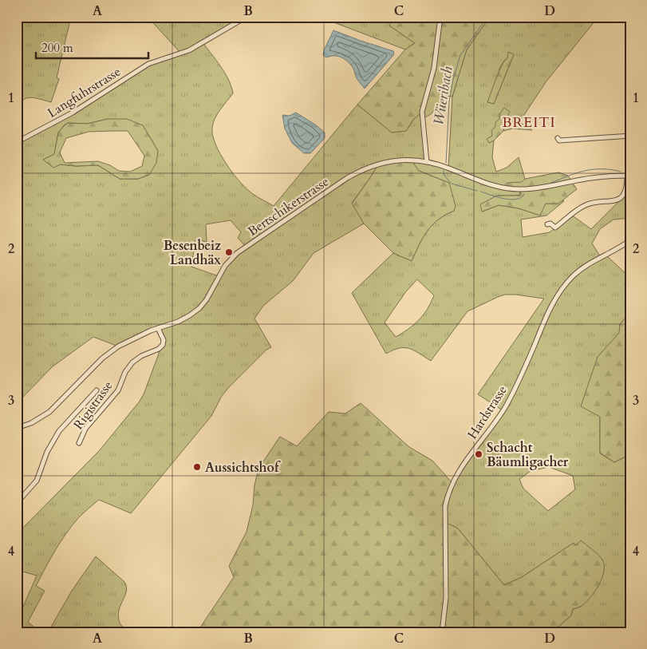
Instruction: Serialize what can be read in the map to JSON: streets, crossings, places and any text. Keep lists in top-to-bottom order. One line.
{"streets":{"street":["Langfuhrstrasse","Bertschikerstrasse","Rigistrasse","Hardstrasse"]},"crossings":[["Bertschikerstrasse","Rigistrasse"]],"districts":["BREITI"],"water":["Wüeribach"],"places":["Besenbeiz Landhäx","Schacht Bäumligacher","Aussichtshof"],"scale_bar":"200 m","grid":{"columns":["A","B","C","D"],"rows":["1","2","3","4"]}}
